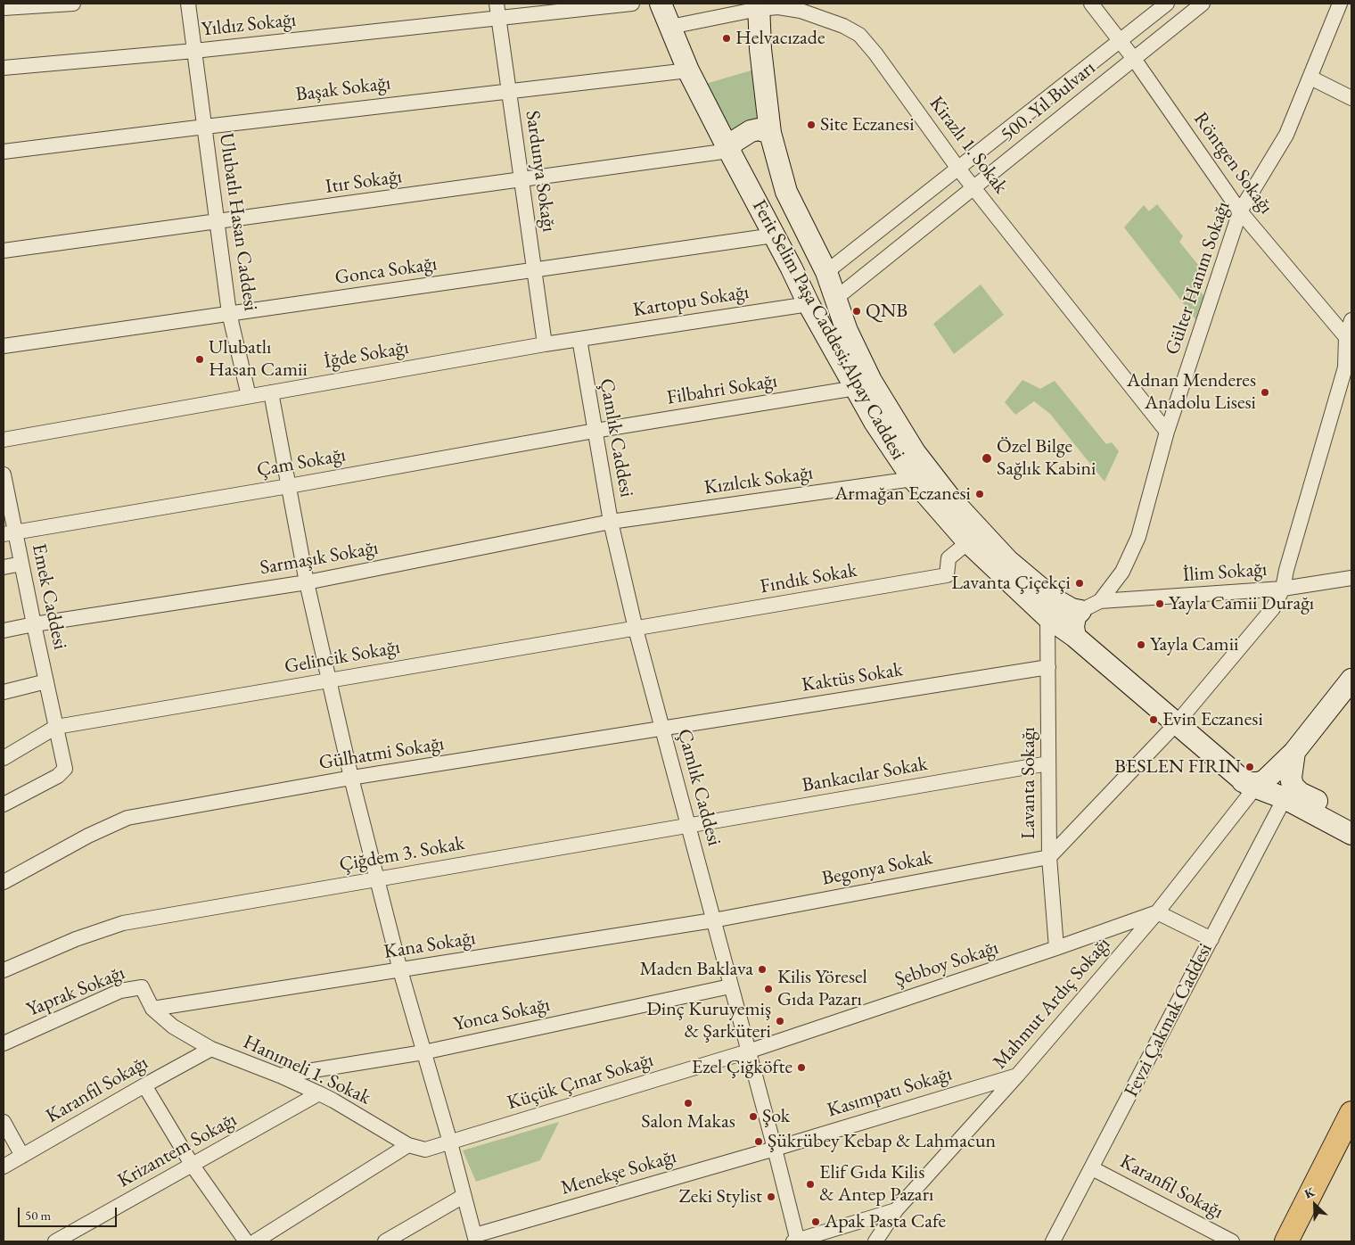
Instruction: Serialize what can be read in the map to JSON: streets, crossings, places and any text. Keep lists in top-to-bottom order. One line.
{"streets":{"main road":["Ferit Selim Paşa Caddesi;Alpay Caddesi"],"street":["Yıldız Sokağı","Başak Sokağı","500. Yıl Bulvarı","Kirazlı 1. Sokak","Röntgen Sokağı","Sardunya Sokağı","Itır Sokağı","Ulubatlı Hasan Caddesi","Gonca Sokağı","Gülter Hanım Sokağı","Kartopu Sokağı","İğde Sokağı","Filbahri Sokağı","Çamlık Caddesi","Çam Sokağı","Kızılcık Sokağı","Sarmaşık Sokağı","İlim Sokağı","Fındık Sokak","Emek Caddesi","Gelincik Sokağı","Kaktüs Sokak","Gülhatmi Sokağı","Bankacılar Sokak","Lavanta Sokağı","Çiğdem 3. Sokak","Begonya Sokak","Kana Sokağı","Şebboy Sokağı","Yaprak Sokağı","Mahmut Ardıç Sokağı","Yonca Sokağı","Fevzi Çakmak Caddesi","Hanımeli 1. Sokak","Küçük Çınar Sokağı","Karanfil Sokağı","Kasımpatı Sokağı","Krizantem Sokağı","Menekşe Sokağı"]},"crossings":[["Yıldız Sokağı","Sardunya Sokağı"],["Yıldız Sokağı","Ulubatlı Hasan Caddesi"],["Başak Sokağı","Sardunya Sokağı"],["Başak Sokağı","Ulubatlı Hasan Caddesi"],["Başak Sokağı","Ferit Selim Paşa Caddesi;Alpay Caddesi"],["500. Yıl Bulvarı","Kirazlı 1. Sokak"],["500. Yıl Bulvarı","Röntgen Sokağı"],["Kirazlı 1. Sokak","Gülter Hanım Sokağı"],["Kirazlı 1. Sokak","Ferit Selim Paşa Caddesi;Alpay Caddesi"],["Röntgen Sokağı","Gülter Hanım Sokağı"],["Sardunya Sokağı","Itır Sokağı"],["Sardunya Sokağı","Gonca Sokağı"],["Sardunya Sokağı","İğde Sokağı"],["Itır Sokağı","Ulubatlı Hasan Caddesi"],["Itır Sokağı","Ferit Selim Paşa Caddesi;Alpay Caddesi"],["Ulubatlı Hasan Caddesi","Gonca Sokağı"],["Ulubatlı Hasan Caddesi","İğde Sokağı"],["Gonca Sokağı","Ferit Selim Paşa Caddesi;Alpay Caddesi"],["Gülter Hanım Sokağı","İlim Sokağı"],["Kartopu Sokağı","Ferit Selim Paşa Caddesi;Alpay Caddesi"],["Kartopu Sokağı","İğde Sokağı"],["Kartopu Sokağı","Çamlık Caddesi"],["Ferit Selim Paşa Caddesi;Alpay Caddesi","Filbahri Sokağı"],["Ferit Selim Paşa Caddesi;Alpay Caddesi","Kızılcık Sokağı"],["Ferit Selim Paşa Caddesi;Alpay Caddesi","Fındık Sokak"],["Ferit Selim Paşa Caddesi;Alpay Caddesi","Lavanta Sokağı"],["Ferit Selim Paşa Caddesi;Alpay Caddesi","Mahmut Ardıç Sokağı"],["Ferit Selim Paşa Caddesi;Alpay Caddesi","Fevzi Çakmak Caddesi"],["İğde Sokağı","Çamlık Caddesi"],["Filbahri Sokağı","Çamlık Caddesi"],["Filbahri Sokağı","Çam Sokağı"],["Çamlık Caddesi","Çam Sokağı"],["Çamlık Caddesi","Kızılcık Sokağı"],["Çamlık Caddesi","Sarmaşık Sokağı"],["Çamlık Caddesi","Fındık Sokak"],["Çamlık Caddesi","Gelincik Sokağı"],["Çamlık Caddesi","Kaktüs Sokak"],["Çamlık Caddesi","Gülhatmi Sokağı"],["Çamlık Caddesi","Bankacılar Sokak"],["Çamlık Caddesi","Çiğdem 3. Sokak"],["Çamlık Caddesi","Begonya Sokak"],["Çamlık Caddesi","Kana Sokağı"],["Çamlık Caddesi","Şebboy Sokağı"],["Çamlık Caddesi","Yonca Sokağı"],["Çamlık Caddesi","Küçük Çınar Sokağı"],["Çamlık Caddesi","Kasımpatı Sokağı"],["Çamlık Caddesi","Menekşe Sokağı"],["Çam Sokağı","Emek Caddesi"],["Kızılcık Sokağı","Sarmaşık Sokağı"],["Sarmaşık Sokağı","Emek Caddesi"],["Fındık Sokak","Gelincik Sokağı"],["Emek Caddesi","Gelincik Sokağı"],["Kaktüs Sokak","Gülhatmi Sokağı"],["Kaktüs Sokak","Lavanta Sokağı"],["Bankacılar Sokak","Lavanta Sokağı"],["Bankacılar Sokak","Çiğdem 3. Sokak"],["Lavanta Sokağı","Begonya Sokak"],["Lavanta Sokağı","Şebboy Sokağı"],["Begonya Sokak","Kana Sokağı"],["Kana Sokağı","Yaprak Sokağı"],["Kana Sokağı","Hanımeli 1. Sokak"],["Şebboy Sokağı","Mahmut Ardıç Sokağı"],["Şebboy Sokağı","Küçük Çınar Sokağı"],["Yaprak Sokağı","Hanımeli 1. Sokak"],["Mahmut Ardıç Sokağı","Kasımpatı Sokağı"],["Yonca Sokağı","Hanımeli 1. Sokak"],["Fevzi Çakmak Caddesi","Karanfil Sokağı"],["Hanımeli 1. Sokak","Küçük Çınar Sokağı"],["Hanımeli 1. Sokak","Karanfil Sokağı"],["Hanımeli 1. Sokak","Krizantem Sokağı"],["Kasımpatı Sokağı","Menekşe Sokağı"]],"places":["Helvacızade","Site Eczanesi","QNB","Ulubatlı Hasan Camii","Adnan Menderes Anadolu Lisesi","Özel Bilge Sağlık Kabini","Armağan Eczanesi","Lavanta Çiçekçi","Yayla Camii Durağı","Yayla Camii","Evin Eczanesi","BESLEN FIRIN","Maden Baklava","Kilis Yöresel Gıda Pazarı","Dinç Kuruyemiş & Şarküteri","Ezel Çiğköfte","Salon Makas","Şok","Şükrübey Kebap & Lahmacun","Elif Gıda Kilis & Antep Pazarı","Zeki Stylist","Apak Pasta Cafe"],"scale_bar":"50 m","north":"top left"}
